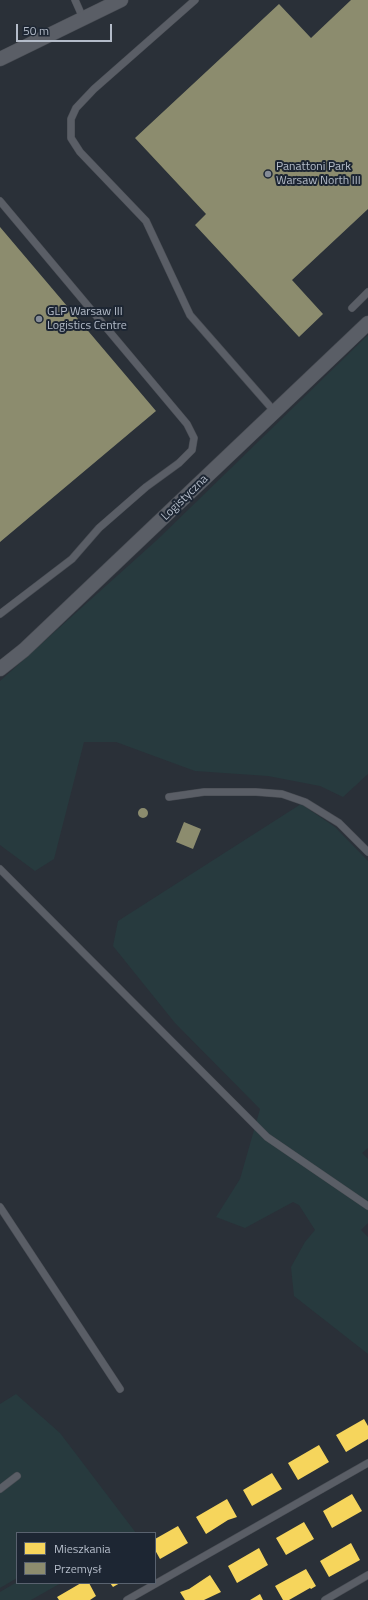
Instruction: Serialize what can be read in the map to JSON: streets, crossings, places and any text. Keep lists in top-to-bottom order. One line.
{"streets":{"street":["Logistyczna"]},"places":["Panattoni Park Warsaw North III","GLP Warsaw III Logistics Centre"],"legend":["Mieszkania","Przemysł"],"scale_bar":"50 m"}
